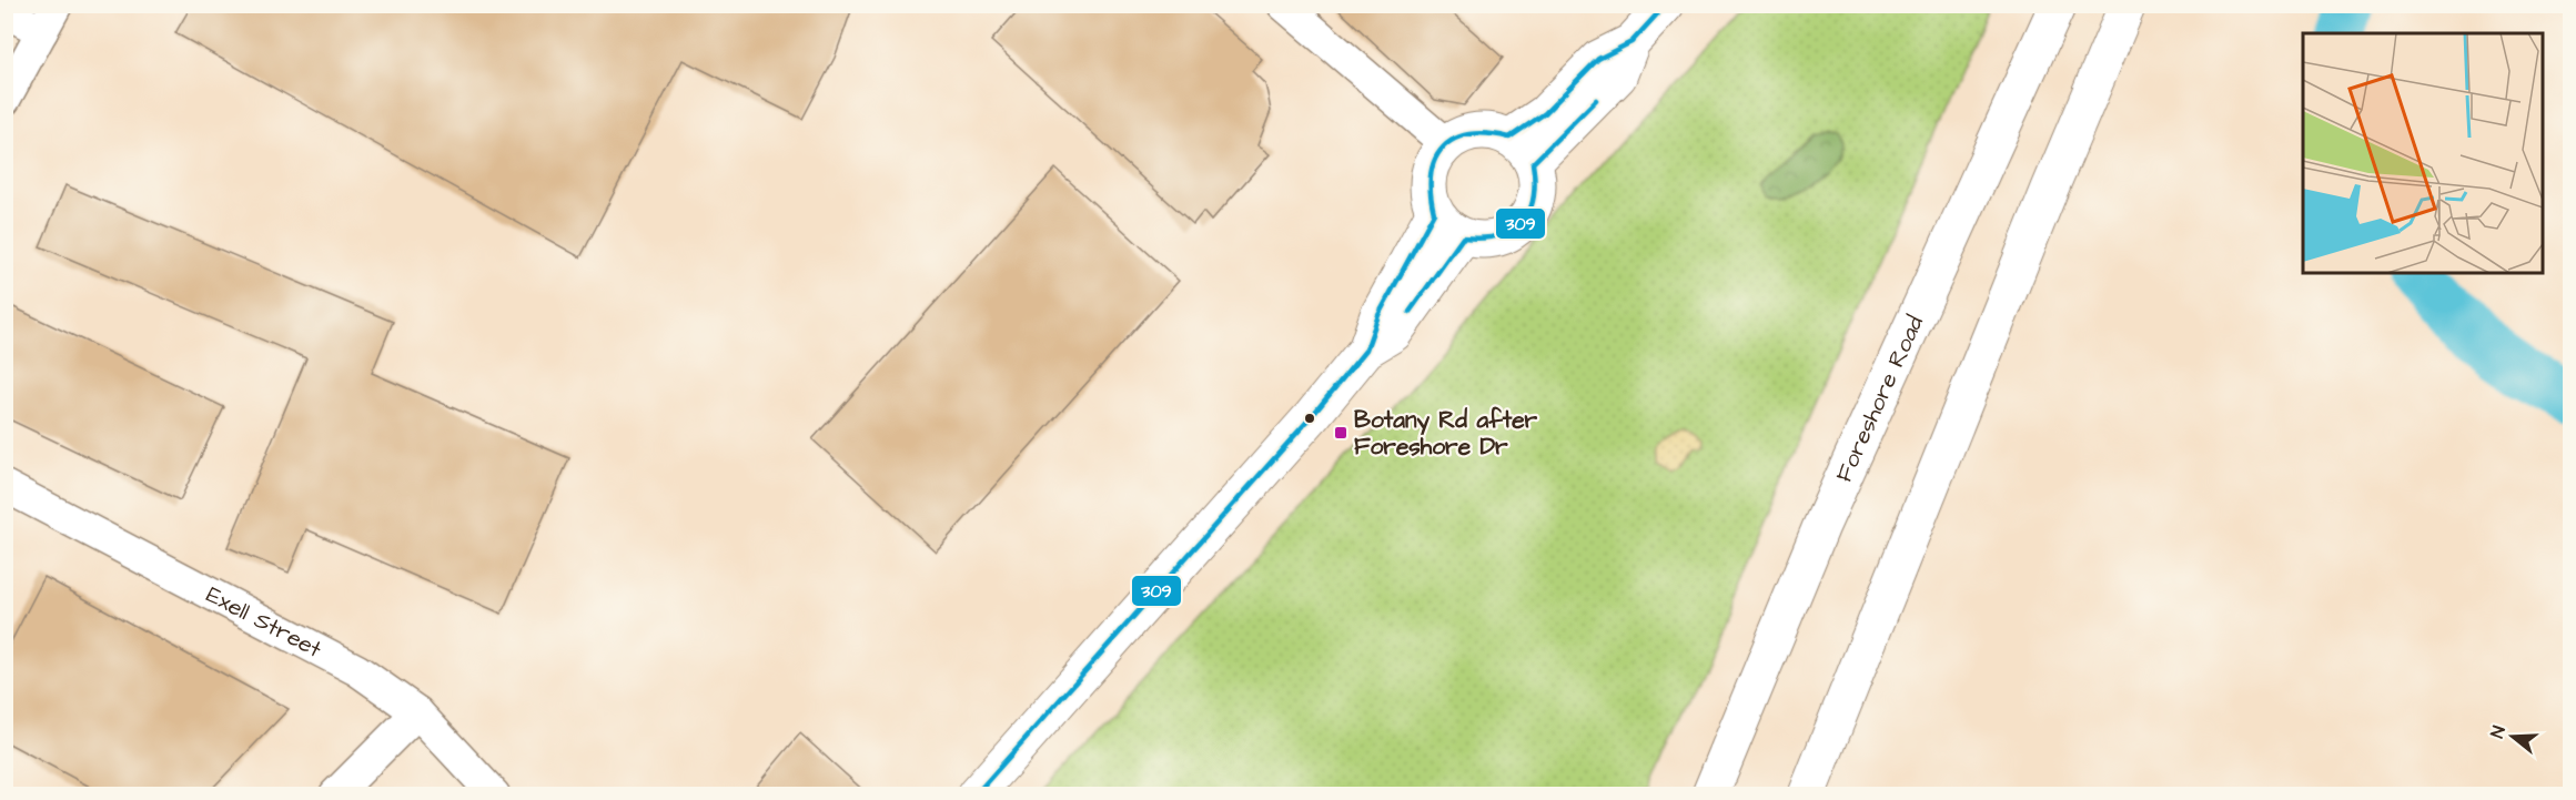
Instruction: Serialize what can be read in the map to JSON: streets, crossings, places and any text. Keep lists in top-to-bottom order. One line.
{"streets":{"main road":["Foreshore Road"],"street":["Exell Street"]},"places":{"transit":["Botany Rd after Foreshore Dr"]},"lines":["transit line 309"],"north":"left"}
